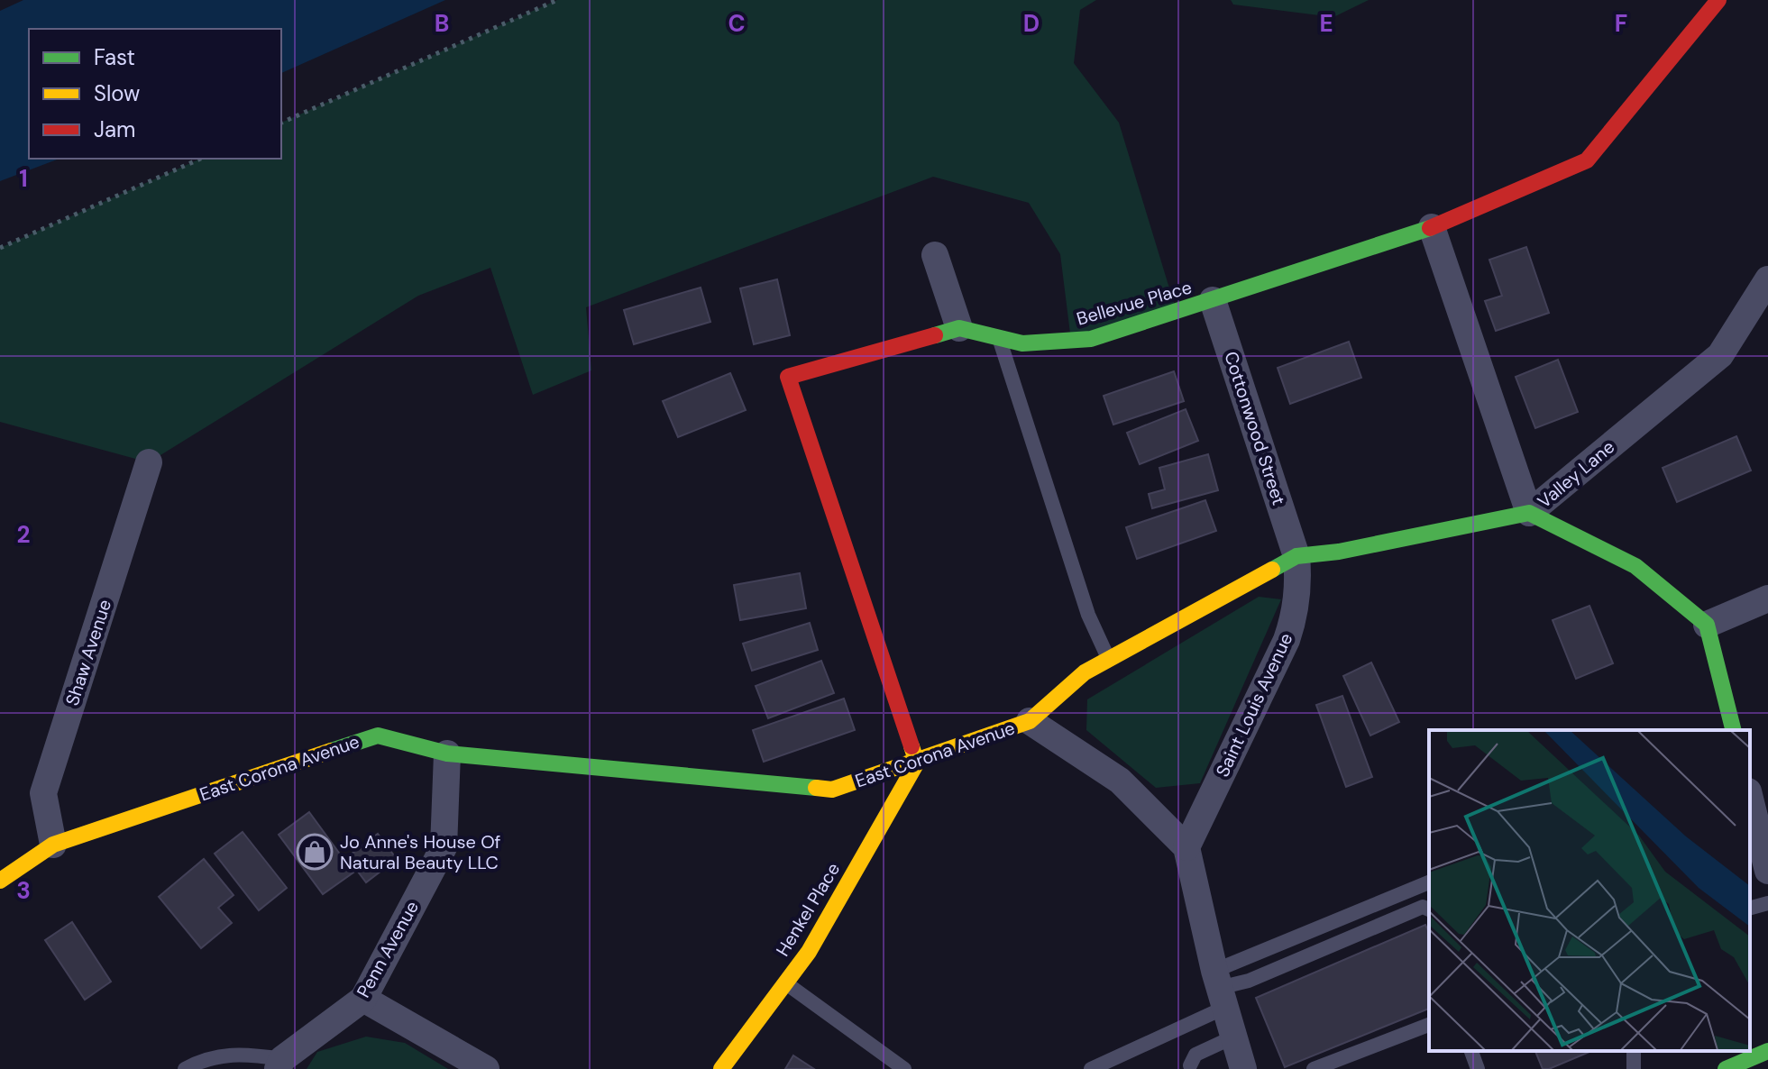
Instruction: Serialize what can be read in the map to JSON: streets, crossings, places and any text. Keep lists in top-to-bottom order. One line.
{"streets":{"street":["Bellevue Place","Cottonwood Street","Valley Lane","Shaw Avenue","Saint Louis Avenue","East Corona Avenue","Henkel Place","Penn Avenue"]},"crossings":[["Bellevue Place","Cottonwood Street"],["Bellevue Place","Valley Lane"],["Bellevue Place","East Corona Avenue"],["Bellevue Place","Henkel Place"],["Cottonwood Street","Saint Louis Avenue"],["Cottonwood Street","East Corona Avenue"],["Valley Lane","East Corona Avenue"],["Shaw Avenue","East Corona Avenue"],["Saint Louis Avenue","East Corona Avenue"],["East Corona Avenue","Henkel Place"],["East Corona Avenue","Penn Avenue"]],"places":{"shop":["Jo Anne's House Of Natural Beauty LLC"]},"legend":["Fast","Slow","Jam"],"grid":{"columns":["B","C","D","E","F"],"rows":["1","2","3"]}}
